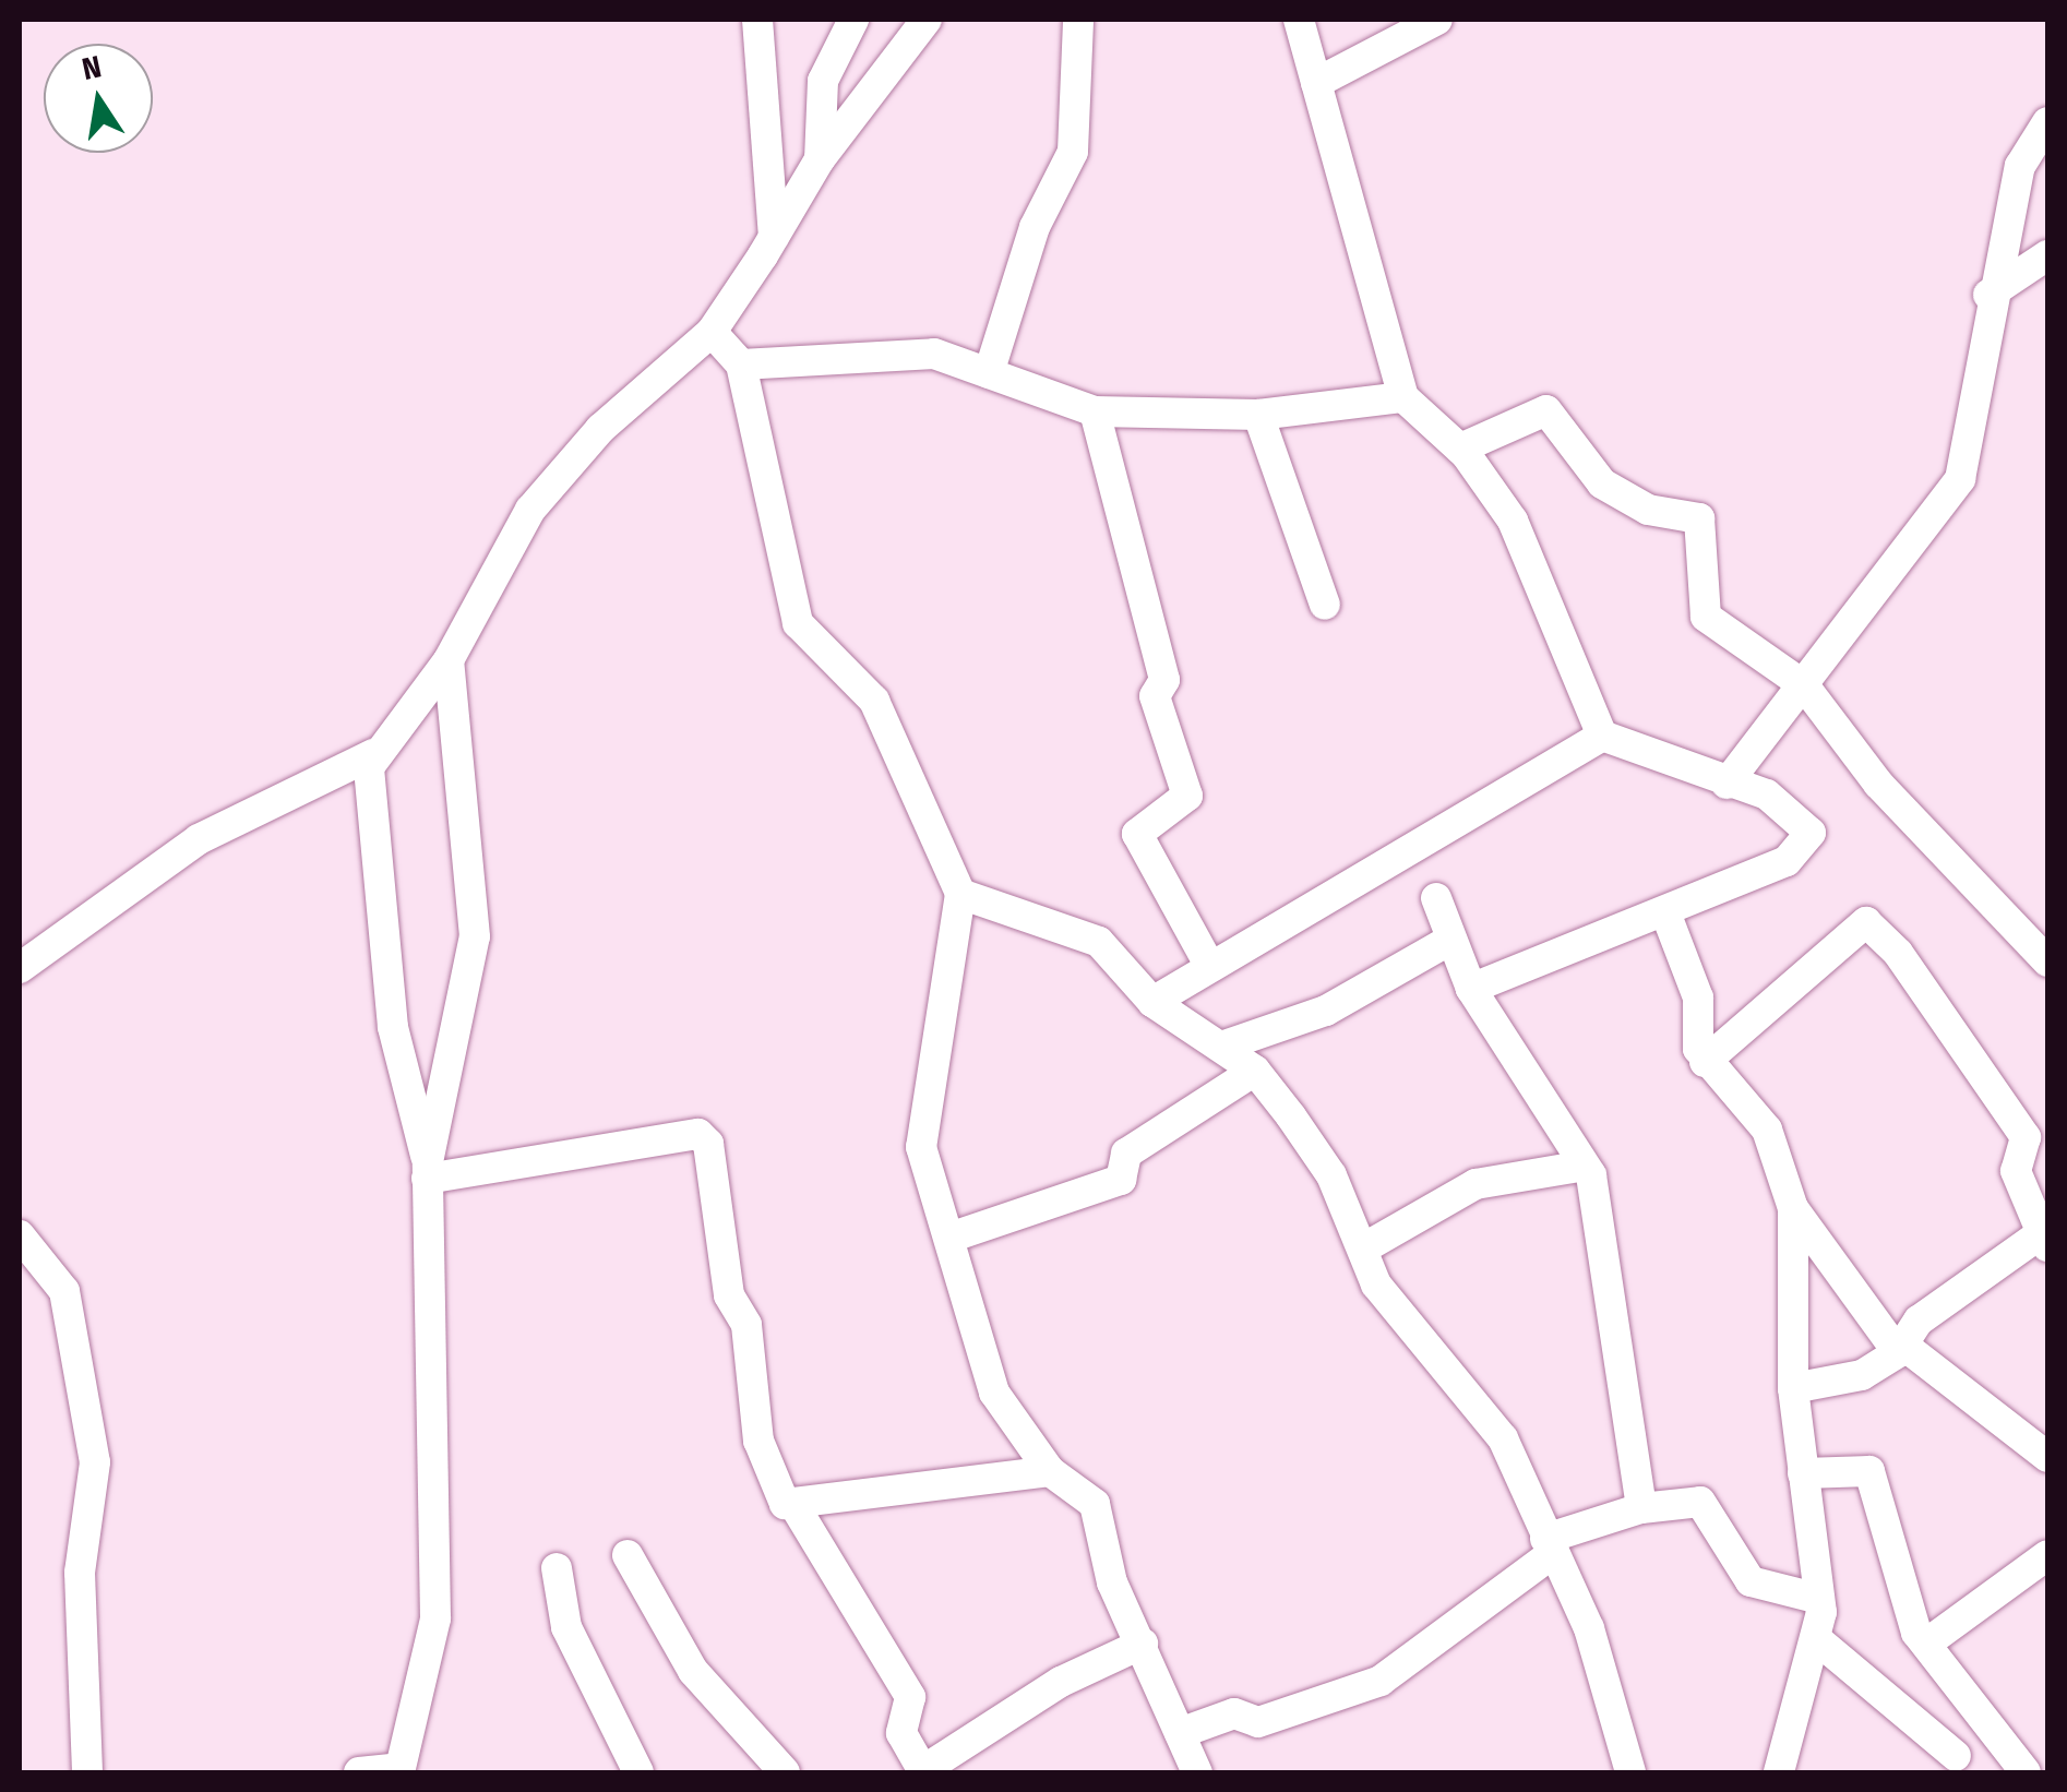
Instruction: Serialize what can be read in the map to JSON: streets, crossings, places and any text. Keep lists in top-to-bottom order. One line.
{"north":"top"}
